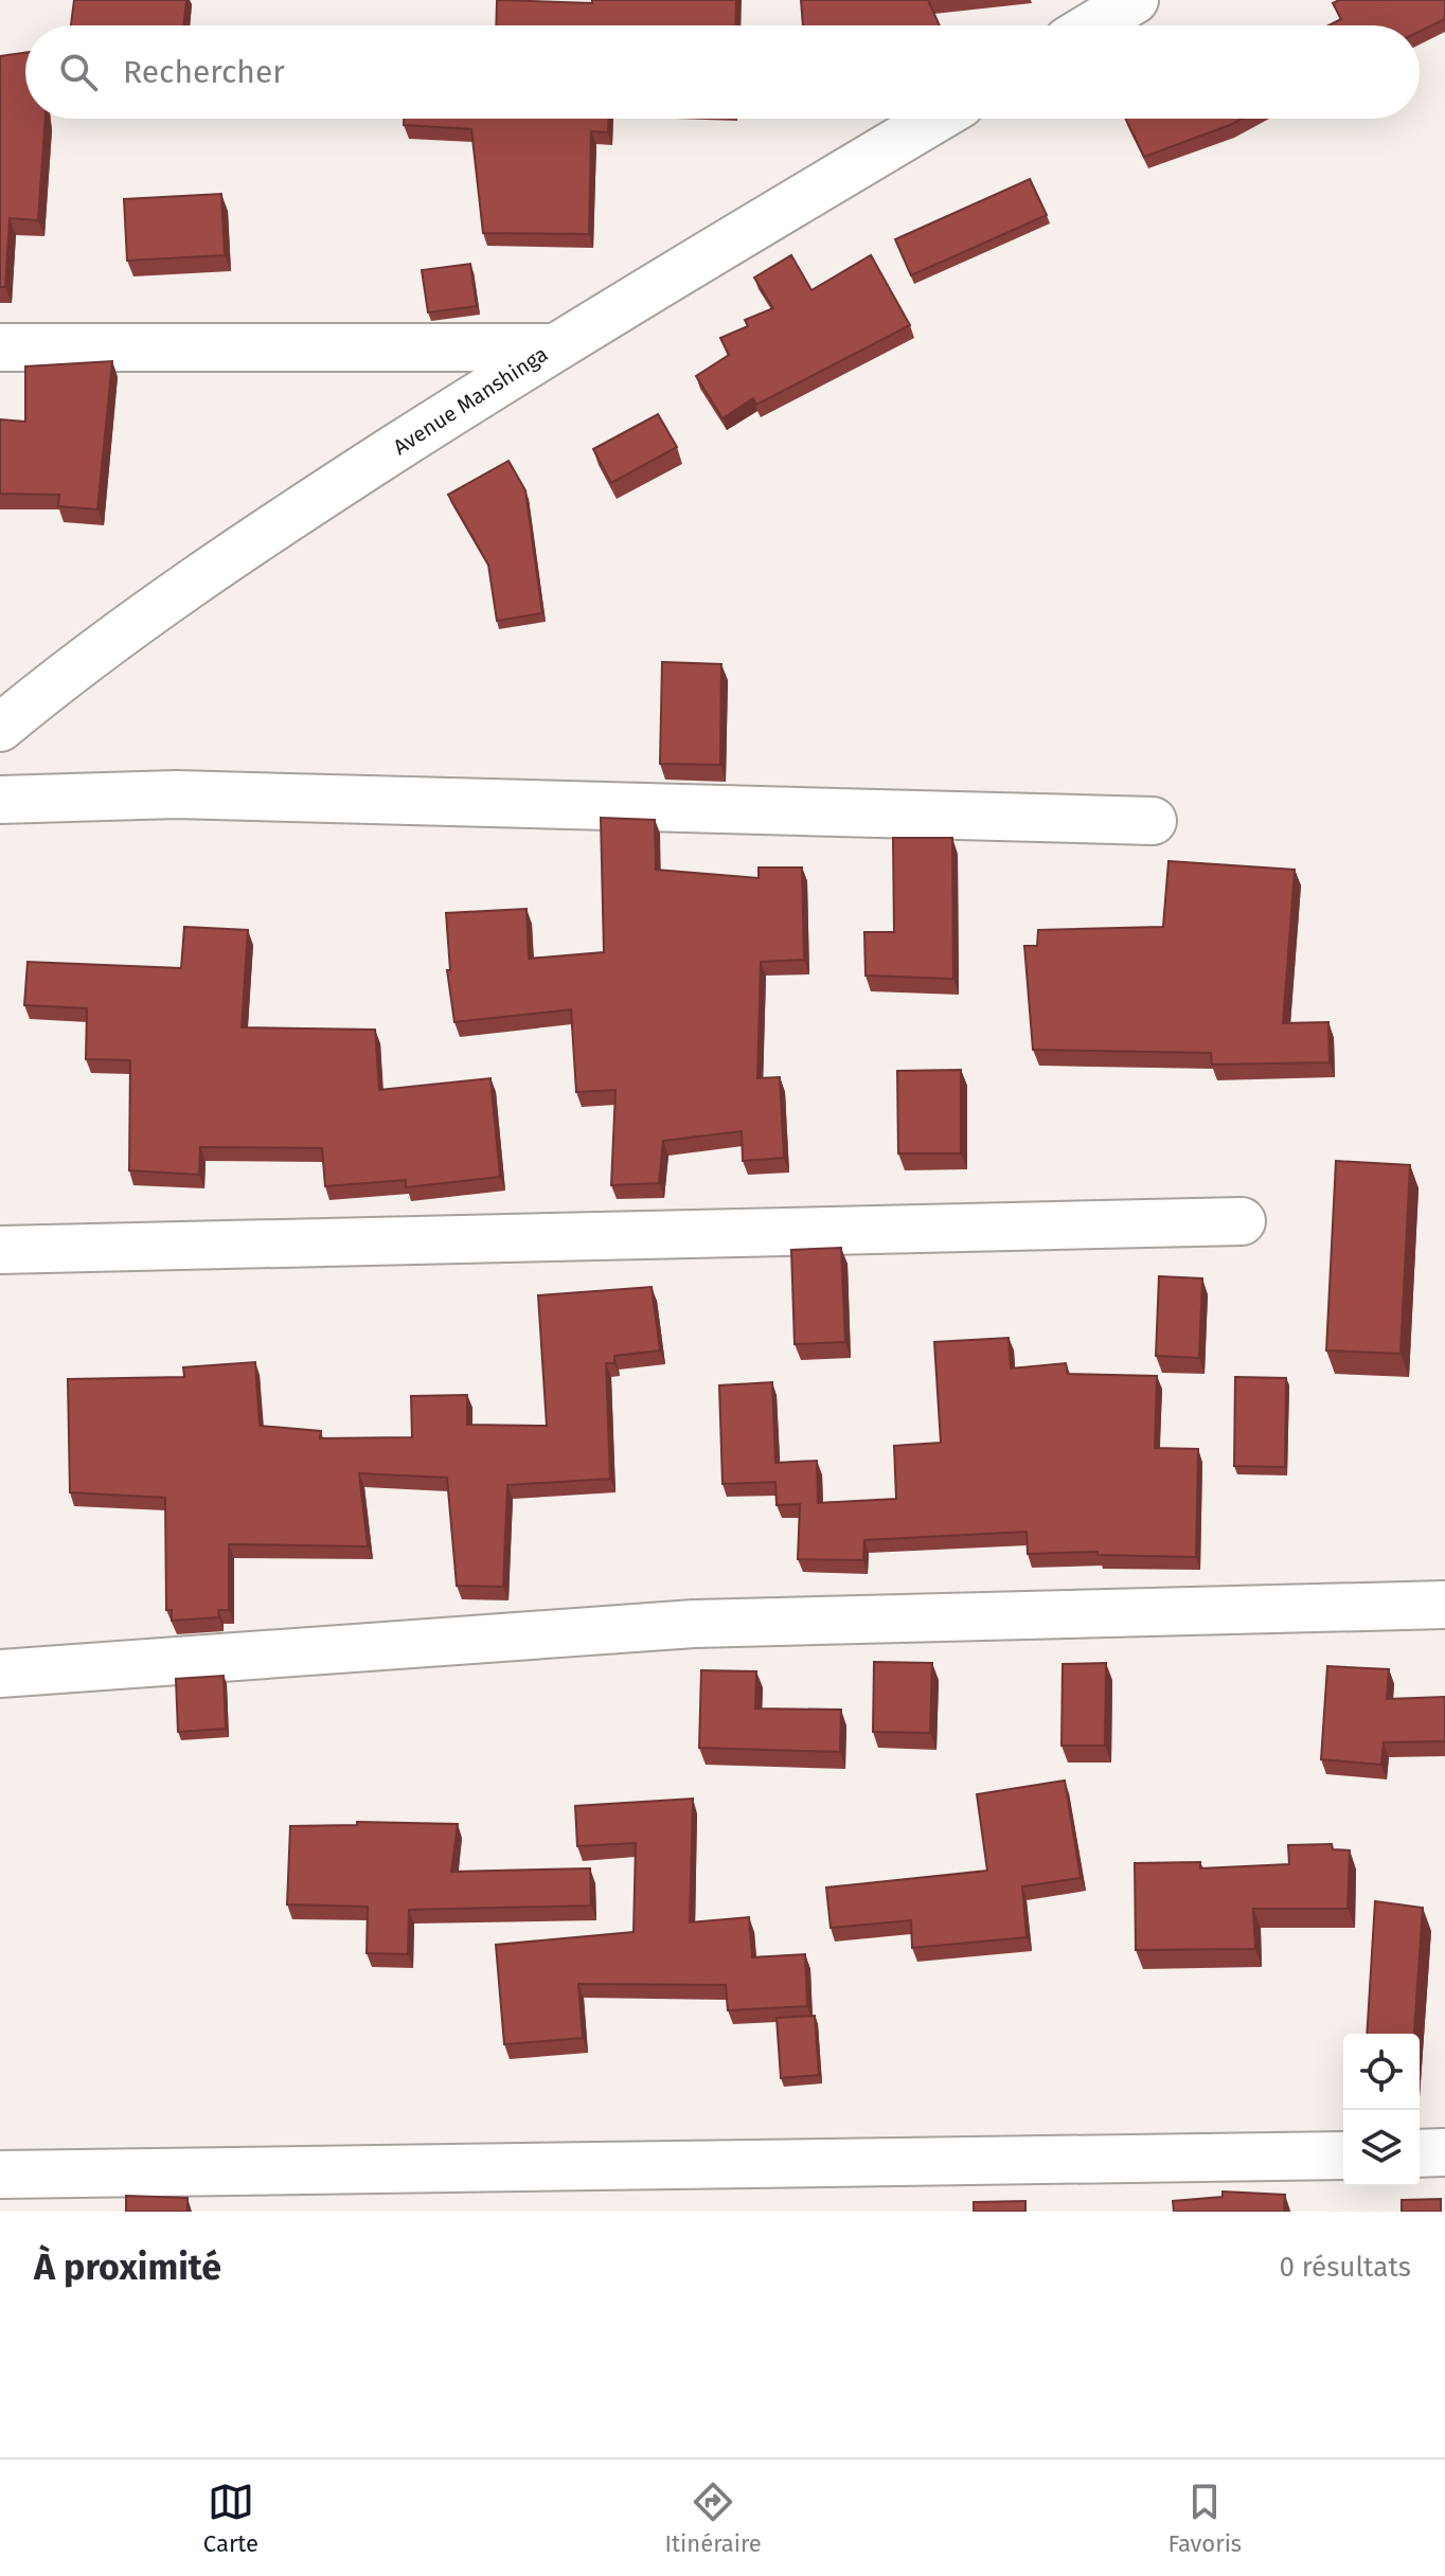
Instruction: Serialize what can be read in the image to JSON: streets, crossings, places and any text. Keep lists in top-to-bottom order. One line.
{"streets":{"street":["Avenue Manshinga"]},"page":{"search":"Rechercher","heading":["À proximité","0 résultats"],"nav":["Carte","Itinéraire","Favoris"]}}
